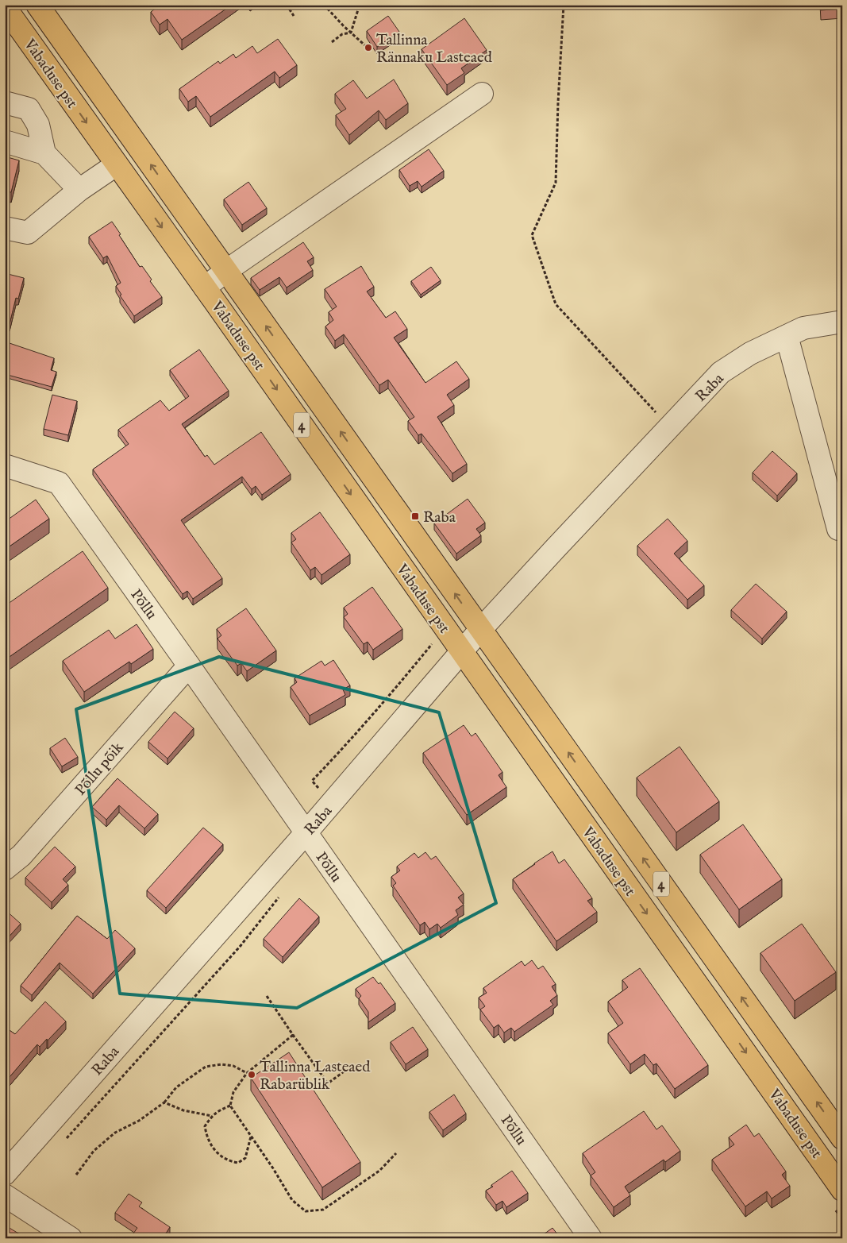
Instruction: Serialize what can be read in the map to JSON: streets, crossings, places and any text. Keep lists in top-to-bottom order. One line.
{"streets":{"highway":["Vabaduse pst","4"],"street":["Raba","Põllu","Põllu põik"]},"crossings":[["Vabaduse pst","Raba"],["Raba","Põllu"],["Põllu","Põllu põik"]],"places":{"other":["Tallinna Rännaku Lasteaed","Tallinna Lasteaed Rabarüblik"],"transit":["Raba"]}}
